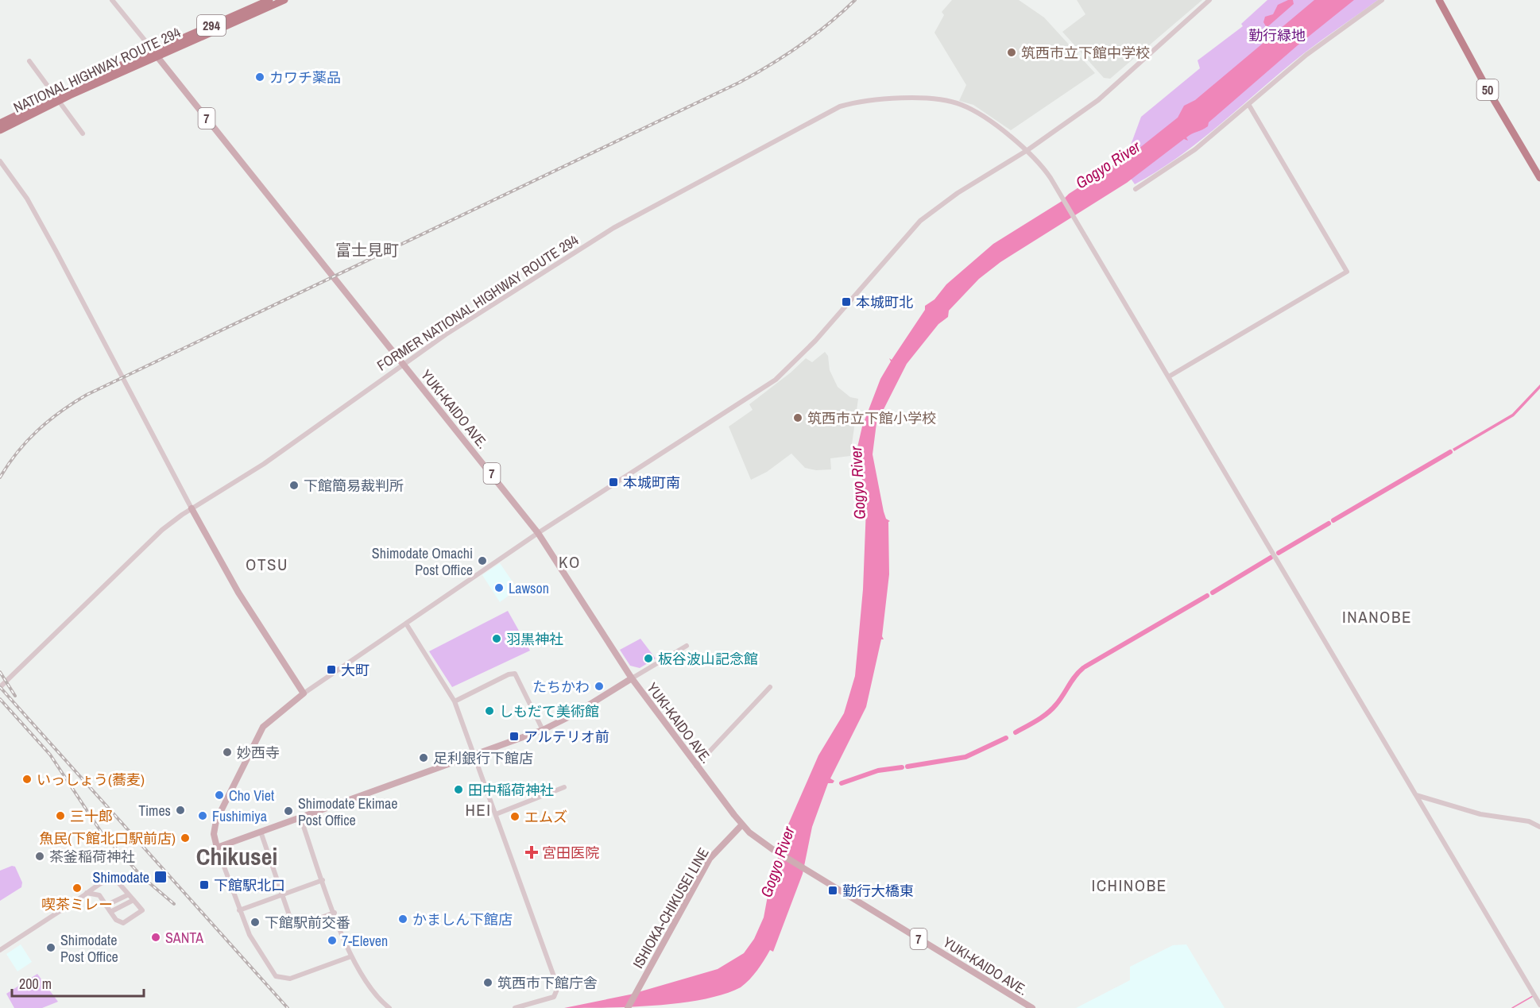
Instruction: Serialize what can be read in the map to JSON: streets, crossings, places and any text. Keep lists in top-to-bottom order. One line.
{"streets":{"highway":["294","NATIONAL HIGHWAY ROUTE 294","50"],"main road":["7","YUKI-KAIDO AVE.","ISHIOKA-CHIKUSEI LINE"],"street":["FORMER NATIONAL HIGHWAY ROUTE 294"]},"crossings":[["NATIONAL HIGHWAY ROUTE 294","YUKI-KAIDO AVE."],["FORMER NATIONAL HIGHWAY ROUTE 294","YUKI-KAIDO AVE."],["YUKI-KAIDO AVE.","ISHIOKA-CHIKUSEI LINE"]],"districts":["富士見町","KO","OTSU","INANOBE","HEI","Chikusei","ICHINOBE"],"water":["Gogyo River"],"parks":["勤行緑地"],"places":{"other":["筑西市立下館中学校","カワチ薬品","筑西市立下館小学校","下館簡易裁判所","Shimodate Omachi Post Office","Lawson","羽黒神社","板谷波山記念館","たちかわ","しもだて美術館","妙西寺","足利銀行下館店","いっしょう(蕎麦)","田中稲荷神社","Cho Viet","Times","Shimodate Ekimae Post Office","三十郎","Fushimiya","エムズ","魚民(下館北口駅前店)","茶釜稲荷神社","喫茶ミレー","かましん下館店","下館駅前交番","SANTA","7-Eleven","Shimodate Post Office","筑西市下館庁舎"],"transit":["本城町北","本城町南","大町","アルテリオ前","Shimodate","下館駅北口","勤行大橋東"],"health":["宮田医院"]},"scale_bar":"200 m"}
